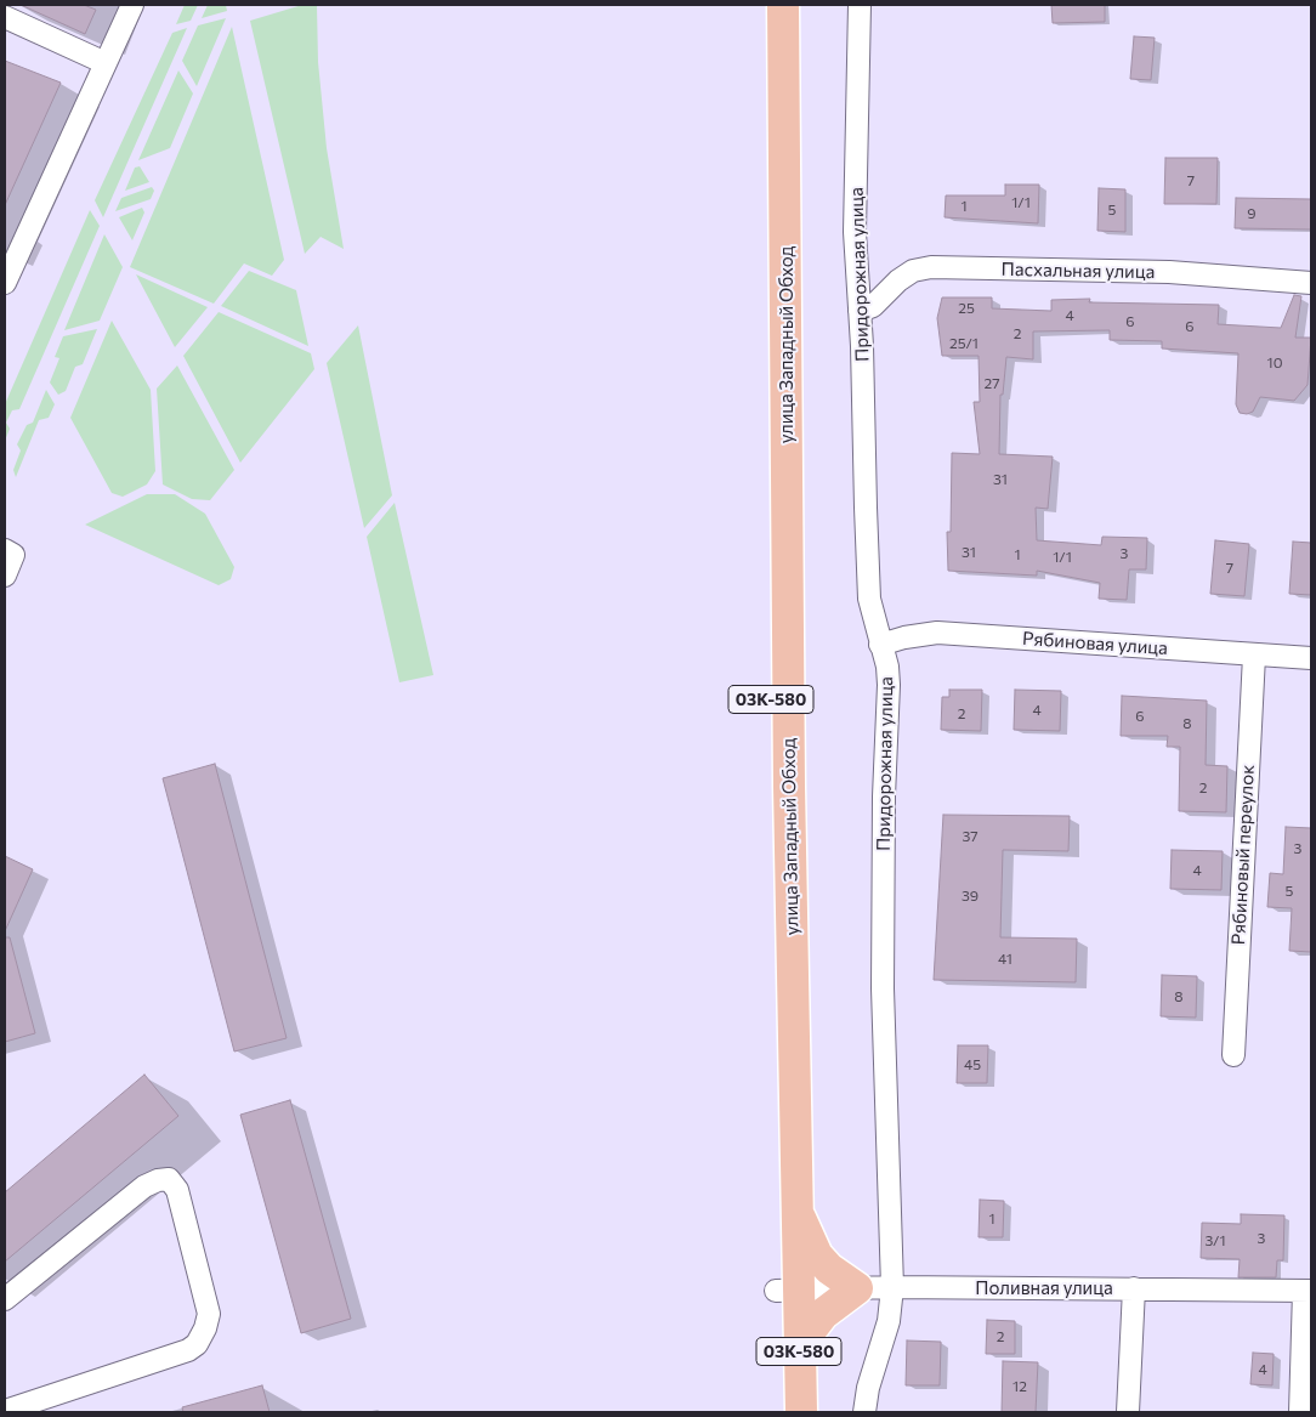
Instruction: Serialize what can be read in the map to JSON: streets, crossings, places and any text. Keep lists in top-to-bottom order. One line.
{"streets":{"highway":["улица Западный Обход","03К-580"],"street":["Пасхальная улица","Придорожная улица","Рябиновая улица","Рябиновый переулок","Поливная улица"]},"crossings":[["Пасхальная улица","Придорожная улица"],["Придорожная улица","Рябиновая улица"],["Придорожная улица","Поливная улица"],["улица Западный Обход","Поливная улица"],["Рябиновая улица","Рябиновый переулок"]],"house_numbers":["7","1/1","1","5","9","25","4","6","6","2","25/1","10","27","31","31","3","1","1/1","7","4","2","6","8","2","37","3","4","5","39","41","8","45","1","3","3/1","2","4","12"]}
